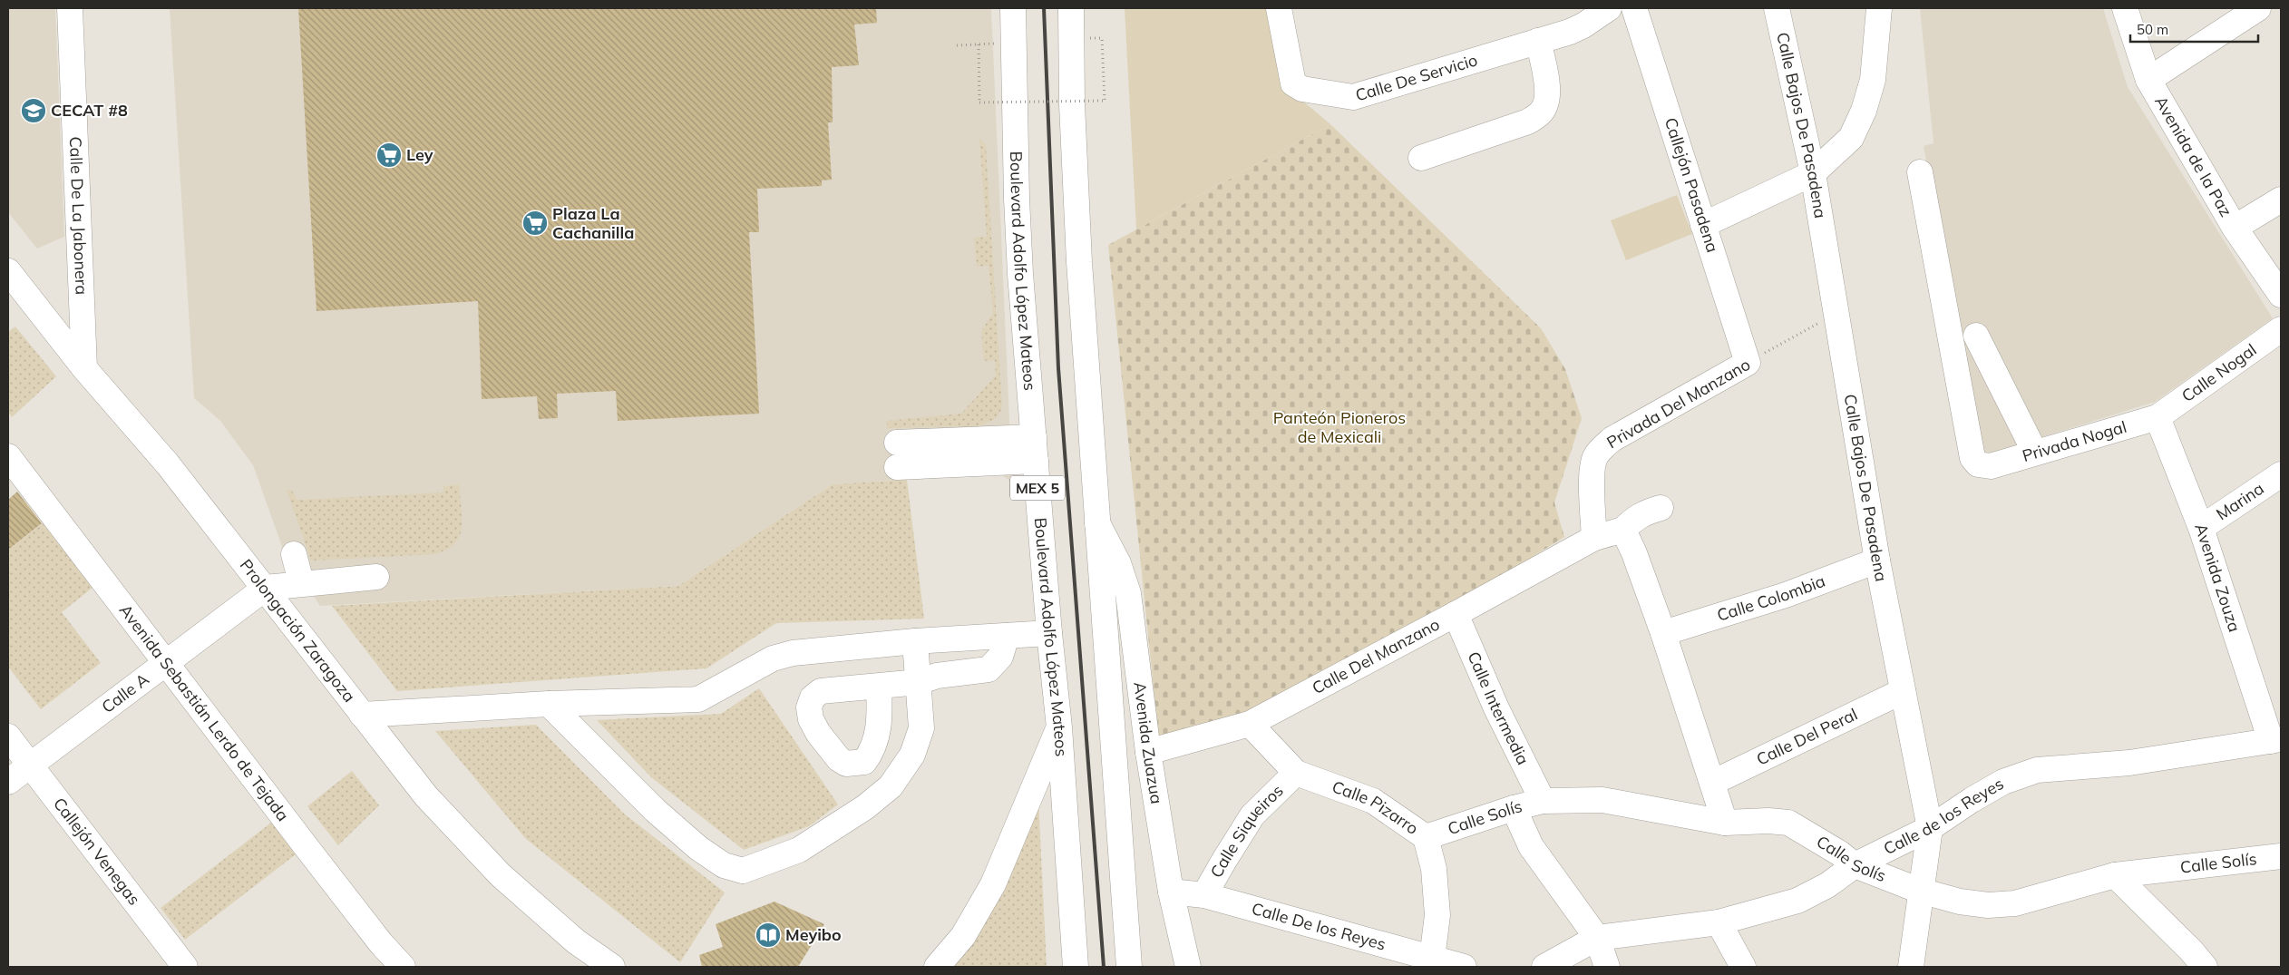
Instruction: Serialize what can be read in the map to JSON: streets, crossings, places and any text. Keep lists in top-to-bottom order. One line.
{"streets":{"street":["Calle De Servicio","Calle Bajos De Pasadena","Avenida de la Paz","Callejón Pasadena","Calle De La Jabonera","Boulevard Adolfo López Mateos","Calle Nogal","Privada Del Manzano","Privada Nogal","MEX 5","Marina","Avenida Zouza","Calle Colombia","Prolongación Zaragoza","Calle Del Manzano","Calle A","Calle Intermedia","Avenida Sebastián Lerdo de Tejada","Calle Del Peral","Avenida Zuazua","Calle Pizarro","Calle de los Reyes","Calle Solís","Calle Siqueiros","Callejón Venegas","Calle De los Reyes"]},"crossings":[["Calle Bajos De Pasadena","Privada Del Manzano"],["Calle Bajos De Pasadena","Calle Colombia"],["Calle Bajos De Pasadena","Calle Del Peral"],["Calle Bajos De Pasadena","Calle de los Reyes"],["Calle Bajos De Pasadena","Calle Solís"],["Callejón Pasadena","Privada Del Manzano"],["Calle De La Jabonera","Prolongación Zaragoza"],["Calle Nogal","Privada Nogal"],["Calle Nogal","Avenida Zouza"],["Privada Del Manzano","Calle Del Manzano"],["Privada Nogal","Avenida Zouza"],["Marina","Avenida Zouza"],["Avenida Zouza","Calle de los Reyes"],["Prolongación Zaragoza","Calle A"],["Calle Del Manzano","Calle Intermedia"],["Calle Del Manzano","Avenida Zuazua"],["Calle Del Manzano","Calle Pizarro"],["Calle A","Avenida Sebastián Lerdo de Tejada"],["Calle A","Callejón Venegas"],["Calle Intermedia","Calle Solís"],["Avenida Zuazua","Calle De los Reyes"],["Calle Pizarro","Calle Solís"],["Calle Pizarro","Calle Siqueiros"],["Calle Pizarro","Calle De los Reyes"],["Calle de los Reyes","Calle Solís"],["Calle Siqueiros","Calle De los Reyes"]],"parks":["Panteón Pioneros de Mexicali"],"places":{"school or university":["CECAT #8"],"supermarket":["Ley","Plaza La Cachanilla"],"library":["Meyibo"]},"scale_bar":"50 m"}
